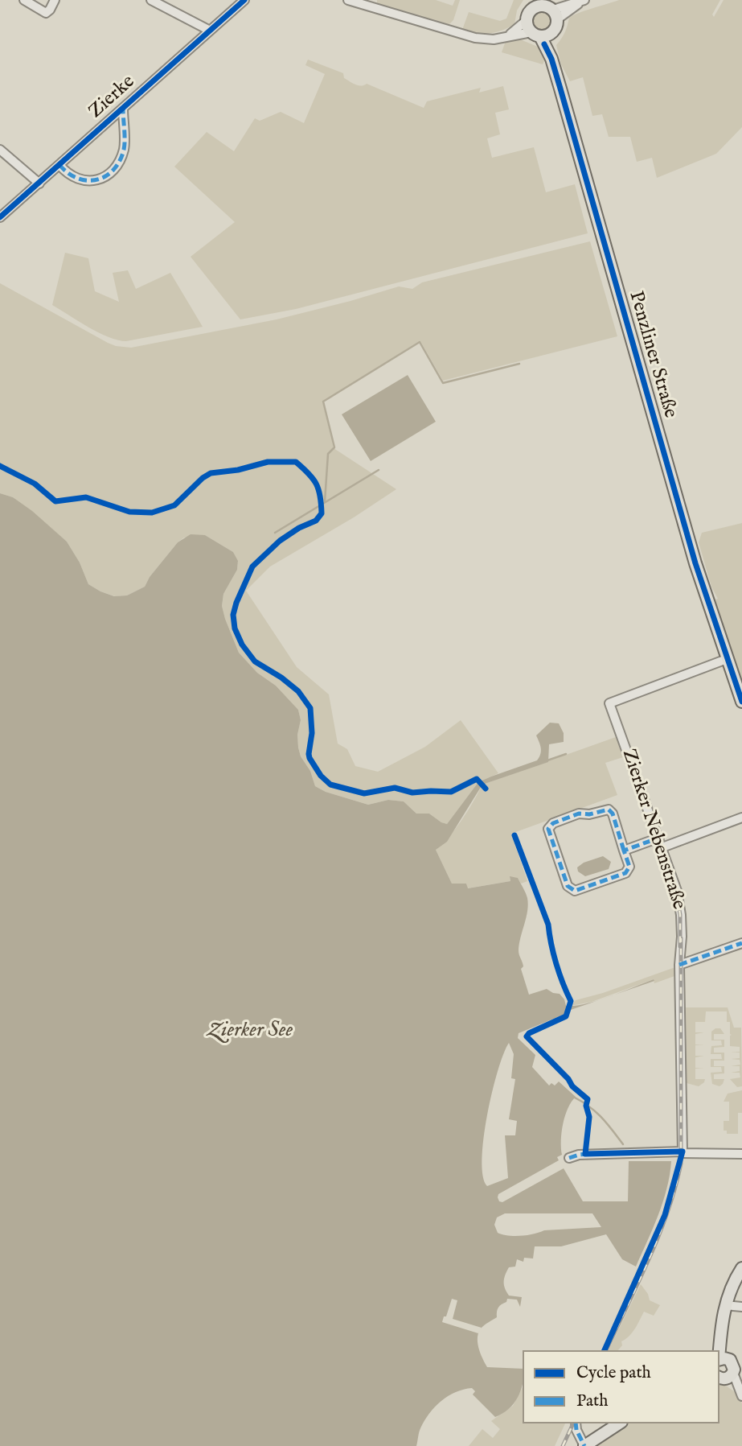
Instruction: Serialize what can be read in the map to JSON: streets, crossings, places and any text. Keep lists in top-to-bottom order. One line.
{"streets":{"main road":["Penzliner Straße"],"street":["Zierke","Zierker Nebenstraße"]},"crossings":[["Penzliner Straße","Zierker Nebenstraße"]],"water":["Zierker See"],"legend":["Cycle path","Path"]}
